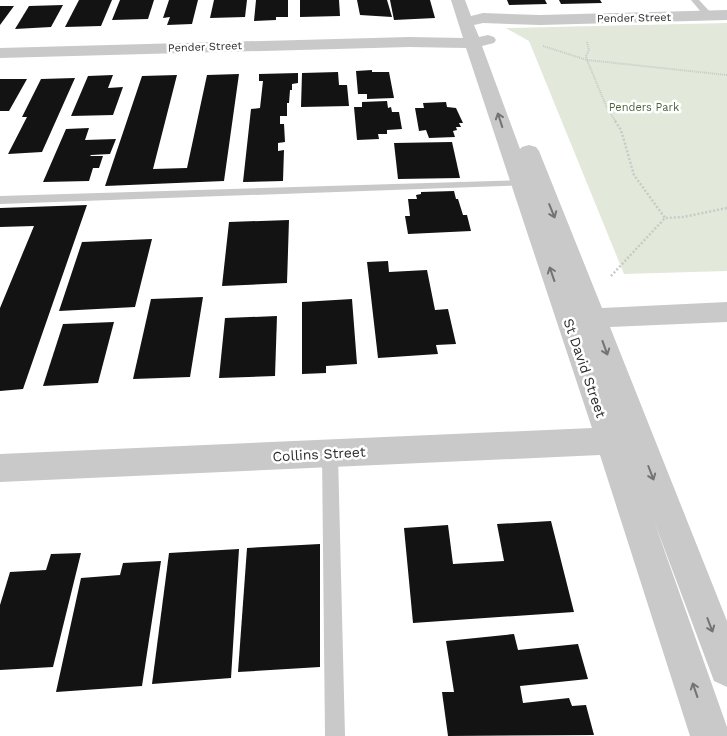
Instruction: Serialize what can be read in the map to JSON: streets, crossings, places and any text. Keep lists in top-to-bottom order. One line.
{"streets":{"street":["Pender Street","St David Street","Collins Street"]},"crossings":[["Pender Street","St David Street"],["St David Street","Collins Street"]],"parks":["Penders Park"]}
